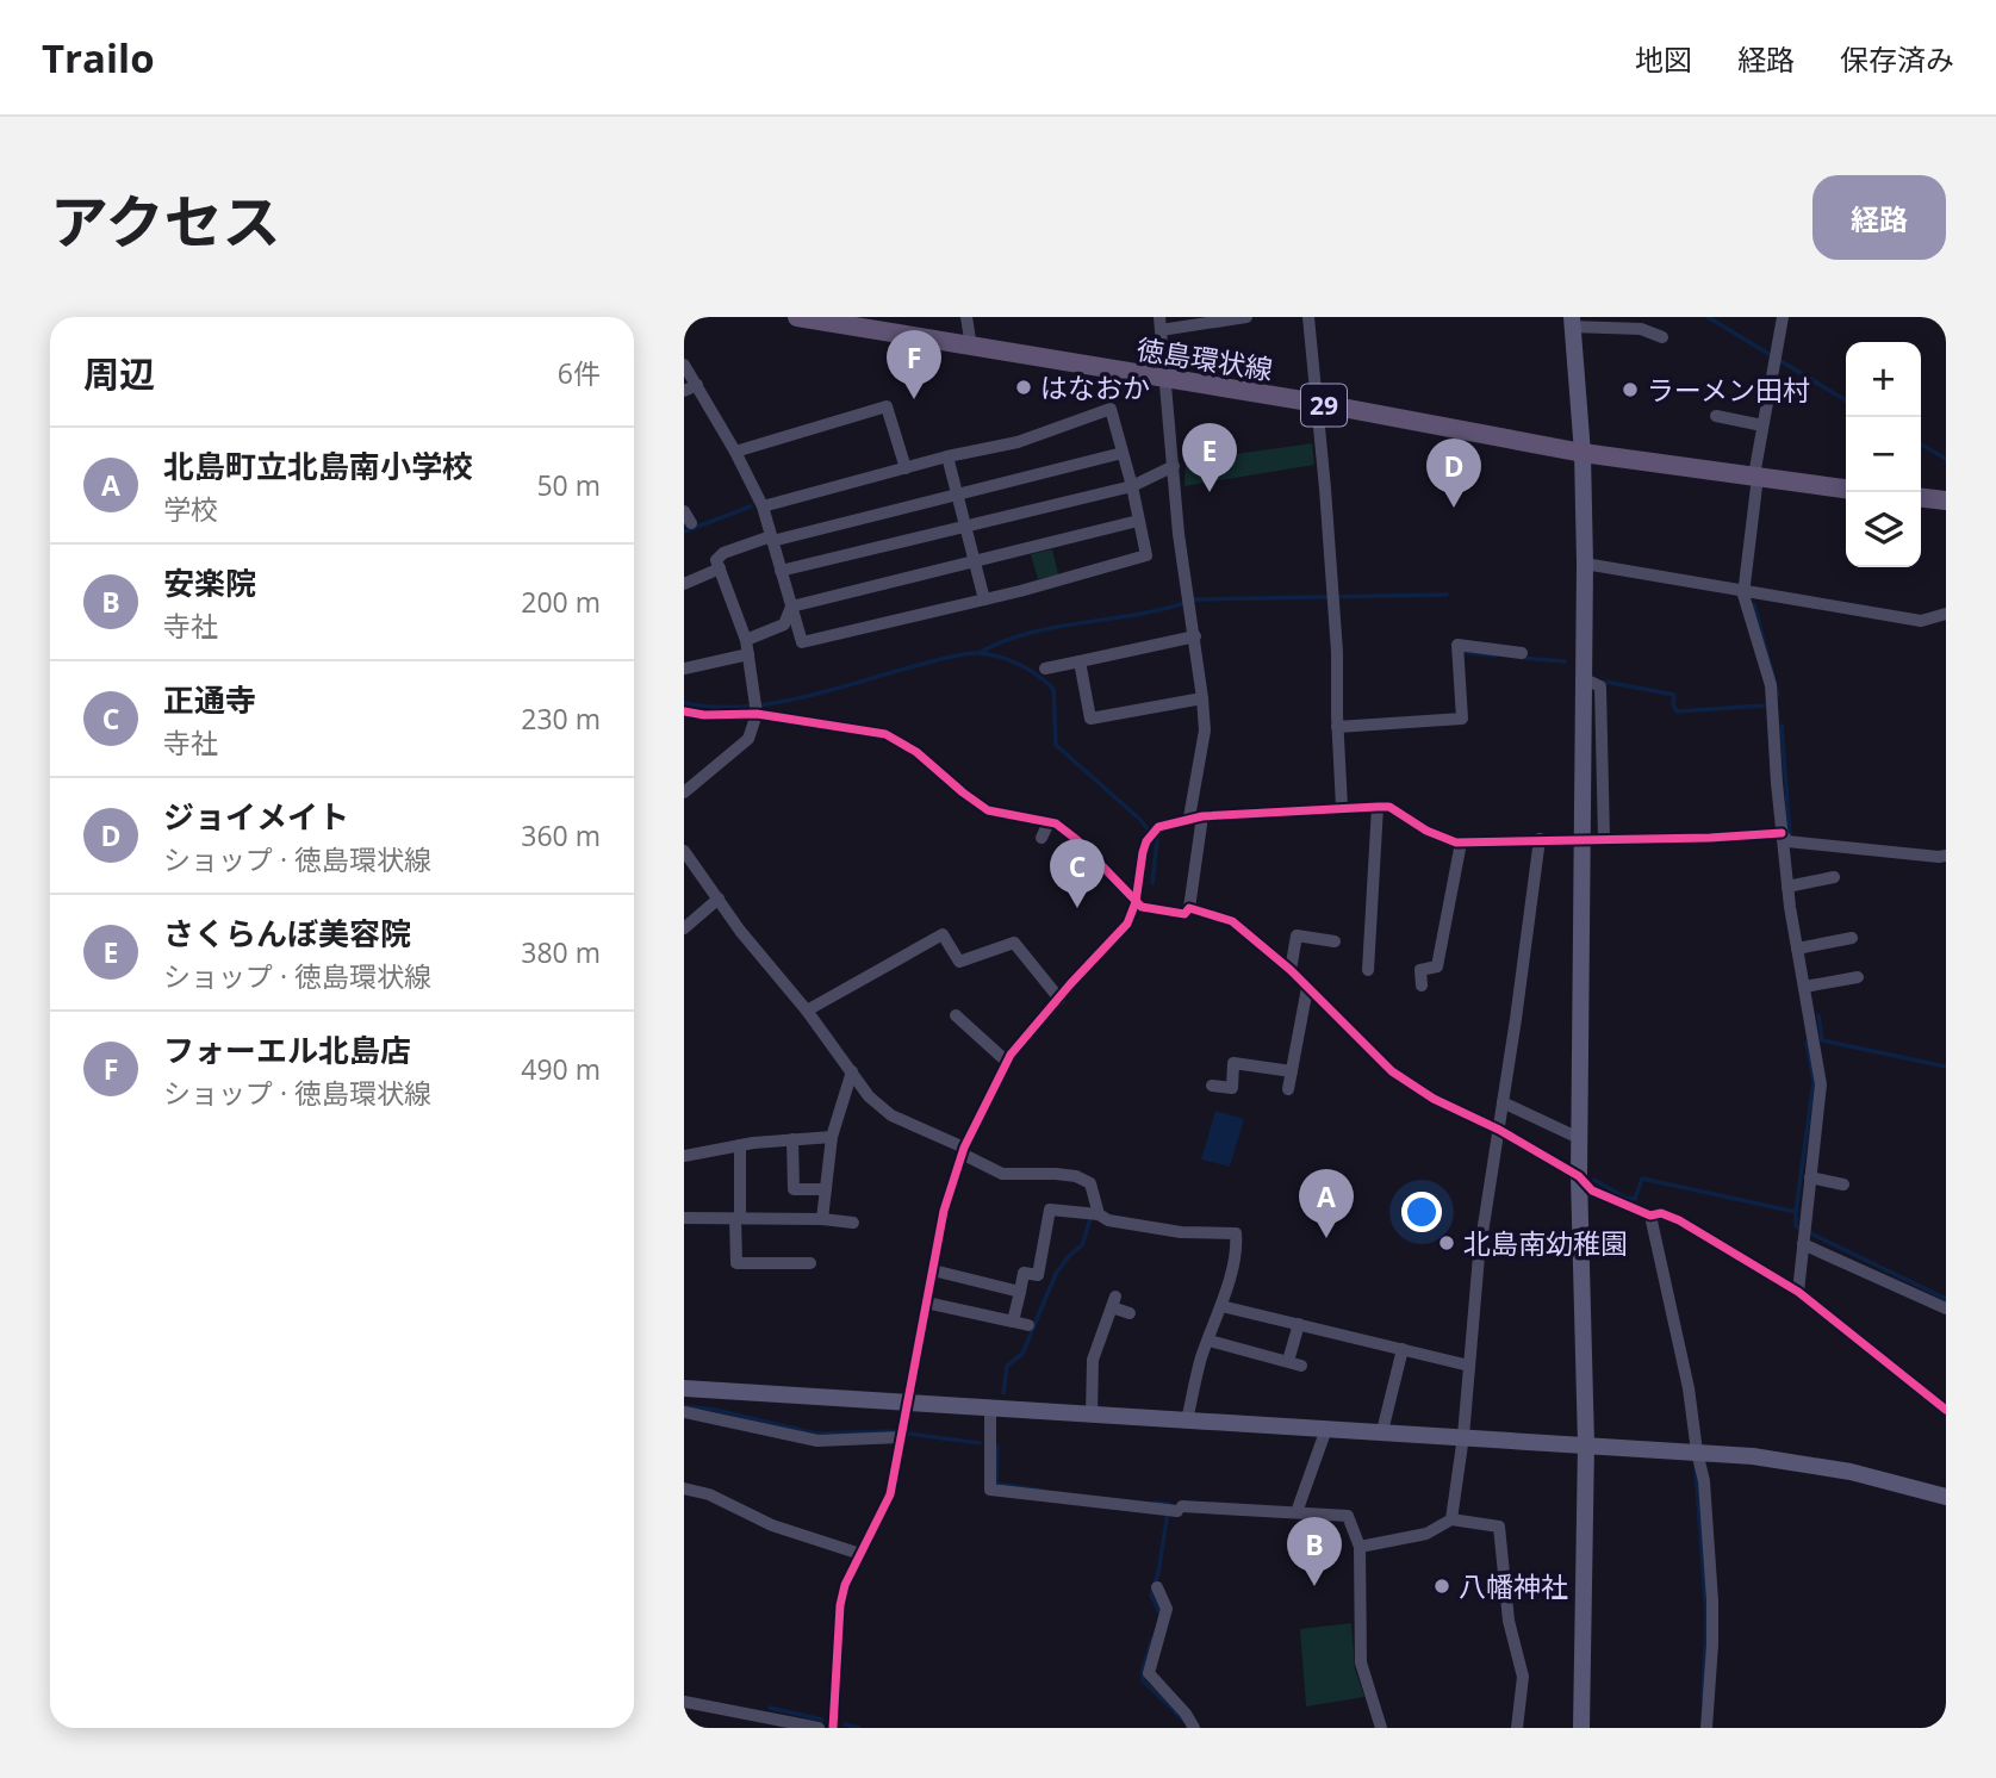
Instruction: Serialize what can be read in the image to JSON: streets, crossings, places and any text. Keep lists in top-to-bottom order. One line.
{"streets":{"main road":["徳島環状線","29"]},"places":["はなおか","ラーメン田村","北島南幼稚園","八幡神社"],"page":{"header":"Trailo","nav":["地図","経路","保存済み"],"title":"アクセス","buttons":"経路","heading":["周辺","6件"],"pins":["F","E","D","C","A","B"],"map_buttons":["+","−"],"list":[{"mark":"A","name":"北島町立北島南小学校","note":"学校","value":"50 m"},{"mark":"B","name":"安楽院","note":"寺社","value":"200 m"},{"mark":"C","name":"正通寺","note":"寺社","value":"230 m"},{"mark":"D","name":"ジョイメイト","note":"ショップ · 徳島環状線","value":"360 m"},{"mark":"E","name":"さくらんぼ美容院","note":"ショップ · 徳島環状線","value":"380 m"},{"mark":"F","name":"フォーエル北島店","note":"ショップ · 徳島環状線","value":"490 m"}]}}
